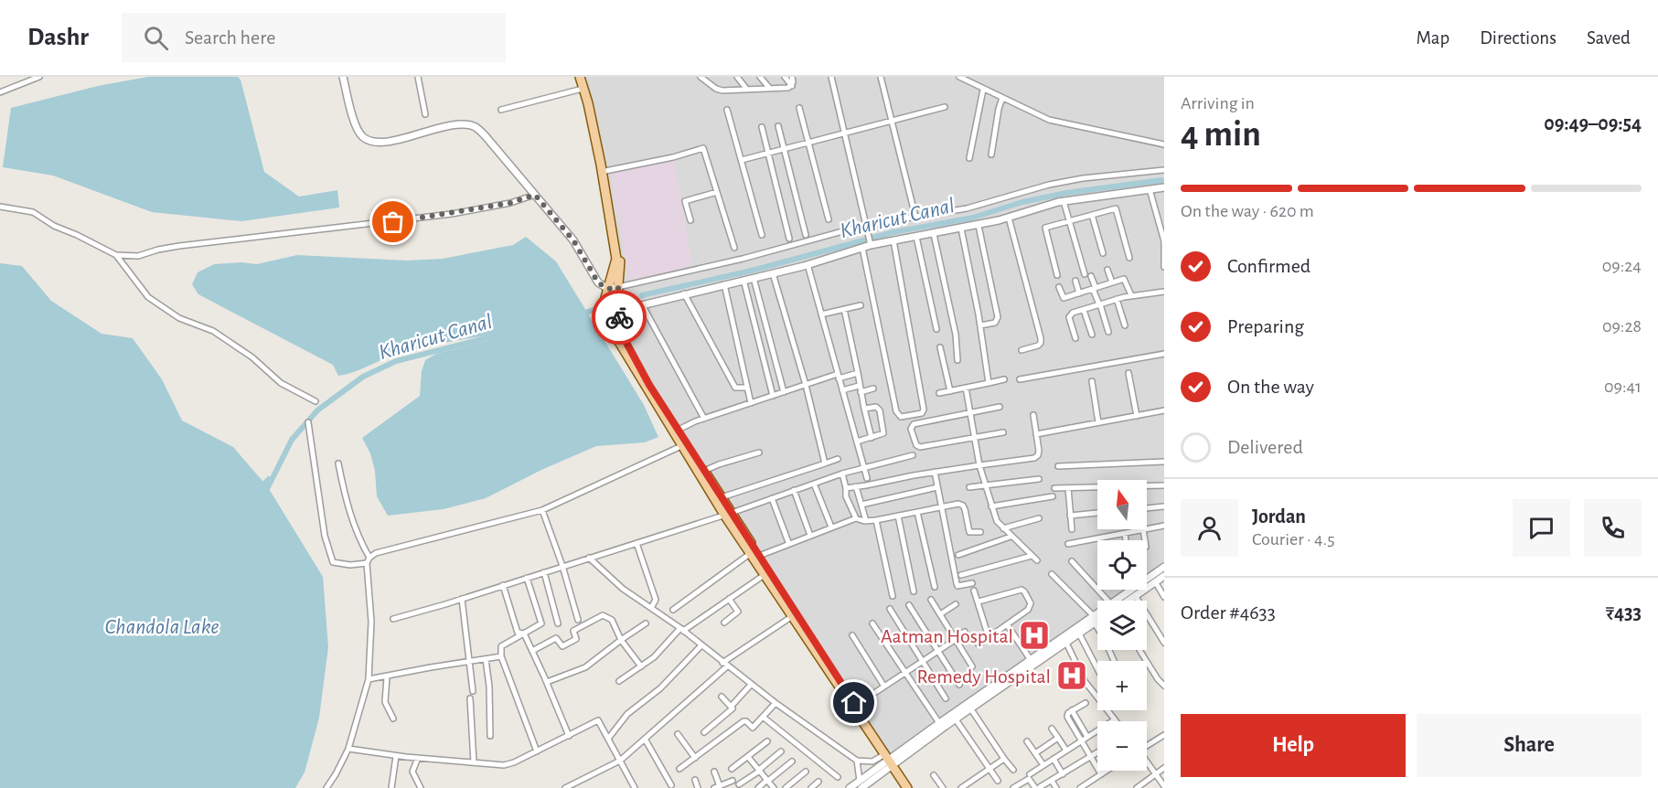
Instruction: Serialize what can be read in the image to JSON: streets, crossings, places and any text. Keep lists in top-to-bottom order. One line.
{"water":["Kharicut Canal","Chandola Lake"],"places":{"hospital":["Aatman Hospital","Remedy Hospital"]},"north":"top","page":{"header":"Dashr","search":"Search here","nav":["Map","Directions","Saved"],"heading":["4 min","Arriving in","09:49–09:54"],"panel":["Jordan","Courier · 4.5","Order #4633","₹433"],"bar":"On the way · 620 m","list":[["Confirmed","09:24"],["Preparing","09:28"],["On the way","09:41"],"Delivered"],"map_buttons":["+","−"],"buttons":["Help","Share"]}}
